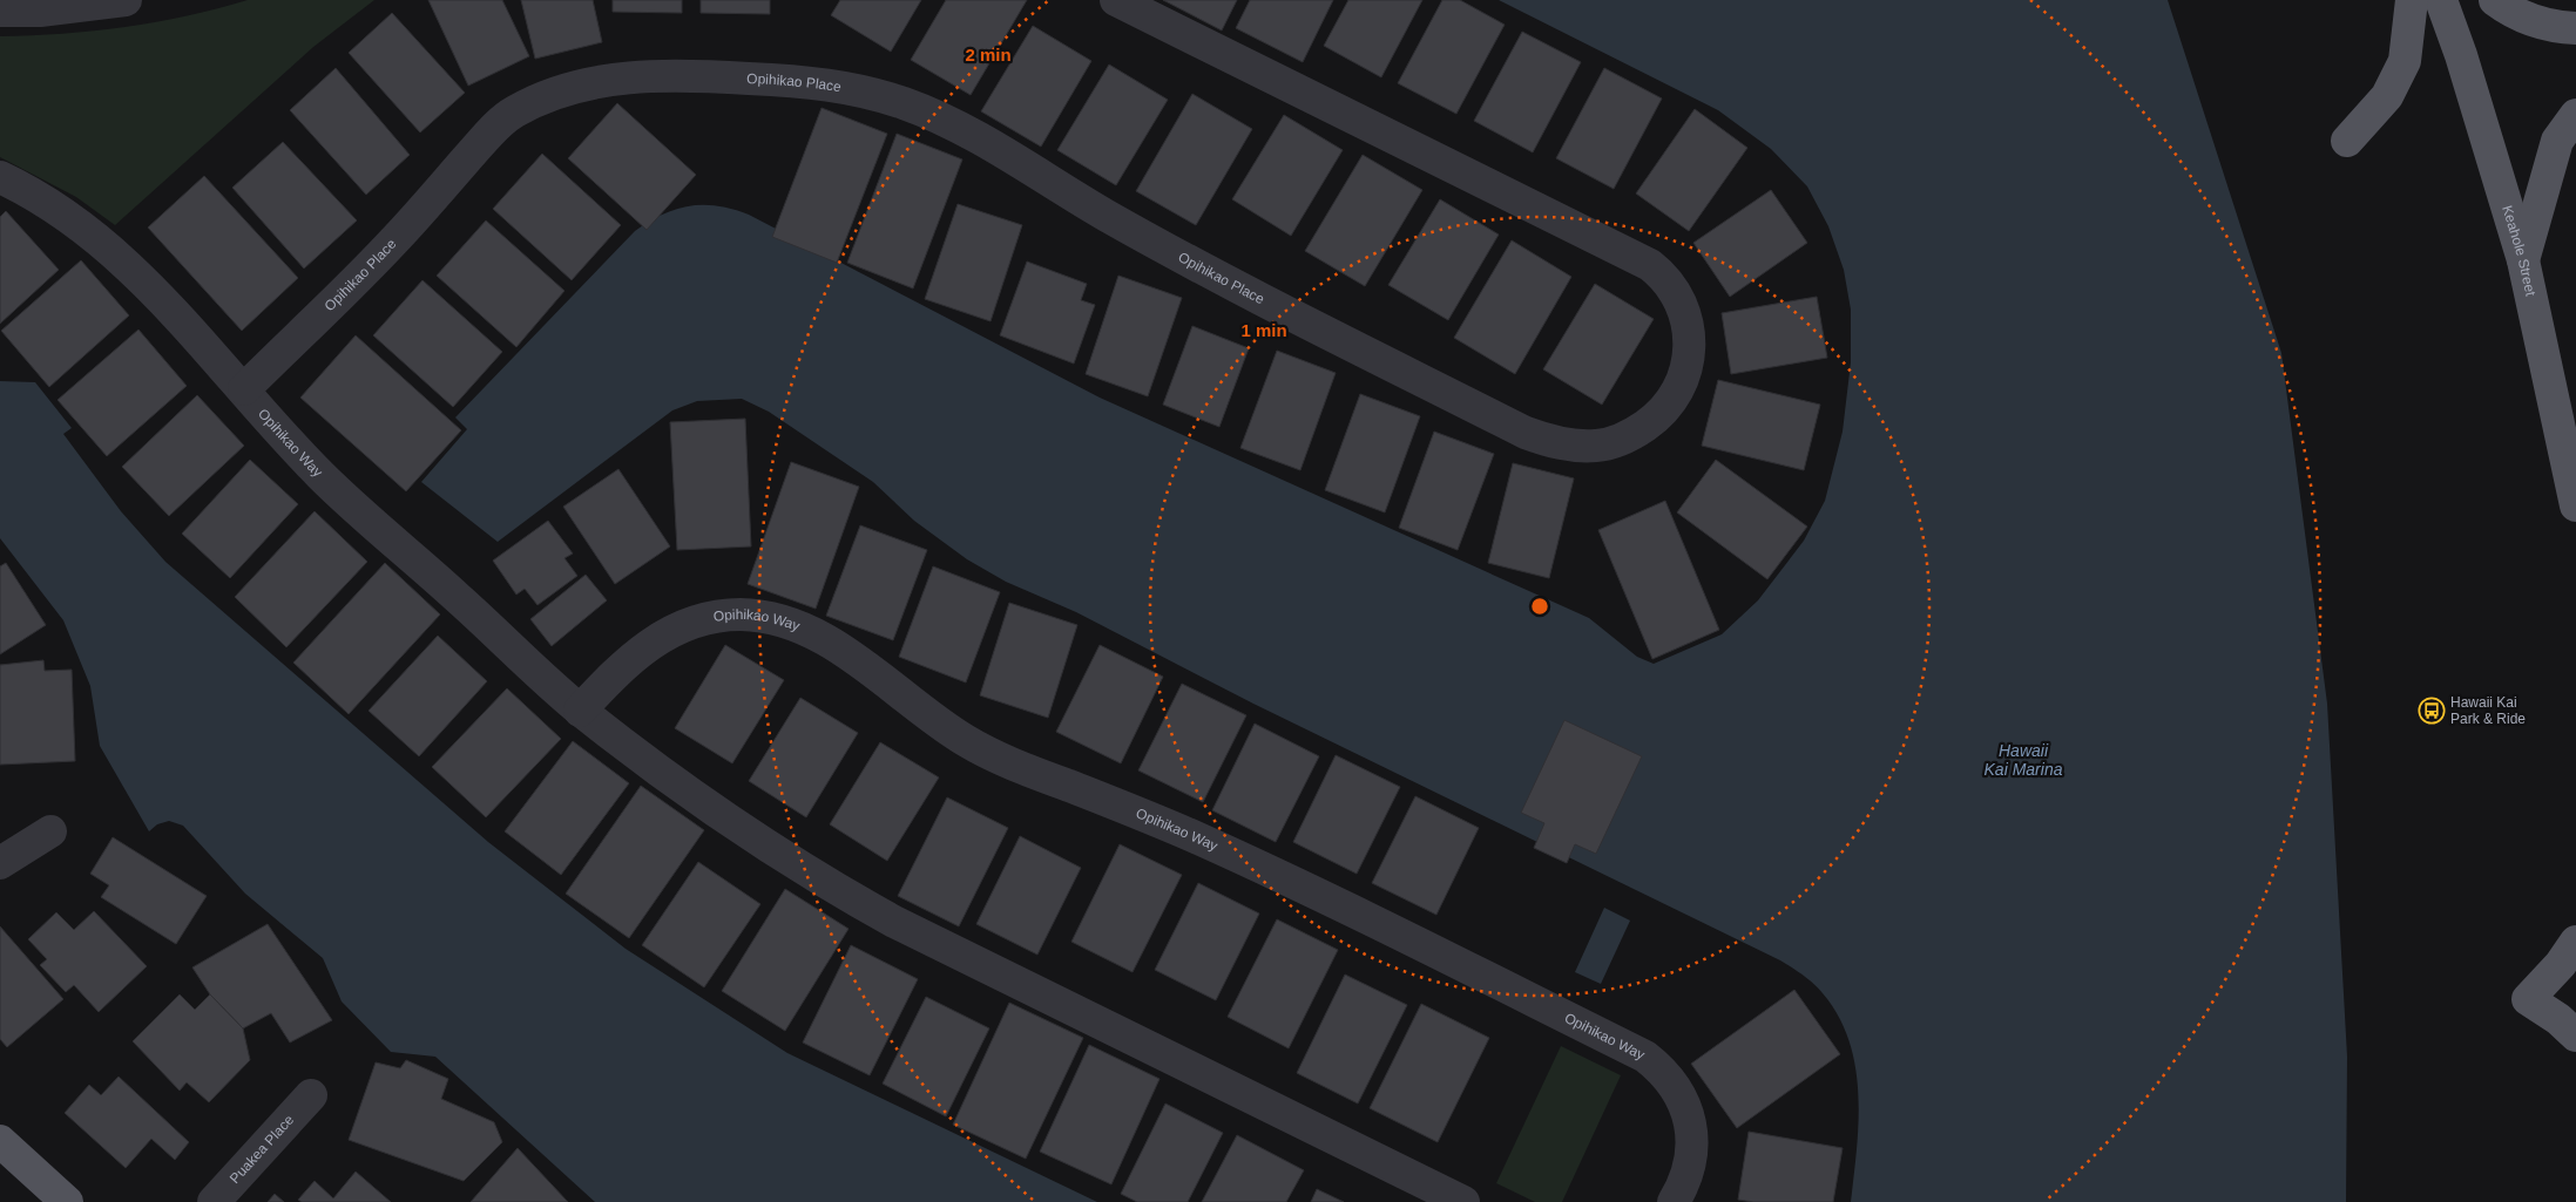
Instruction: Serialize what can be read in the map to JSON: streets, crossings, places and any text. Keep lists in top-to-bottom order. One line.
{"streets":{"main road":["Keahole Street"],"street":["Opihikao Place","Opihikao Way","Puakea Place"]},"crossings":[["Opihikao Place","Opihikao Way"]],"water":["Hawaii Kai Marina"],"places":{"bus stop":["Hawaii Kai Park & Ride"]},"rings":["2 min","1 min"]}
